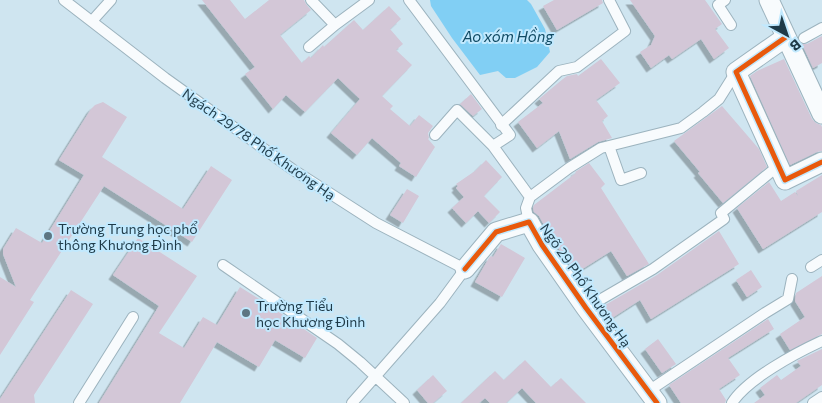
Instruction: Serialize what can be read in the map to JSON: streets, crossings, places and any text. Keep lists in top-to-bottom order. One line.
{"streets":{"street":["Ngõ 29 Phố Khương Hạ"],"lane":["Ngách 29/78 Phố Khương Hạ"]},"crossings":[["Ngách 29/78 Phố Khương Hạ","Ngõ 29 Phố Khương Hạ"]],"water":["Ao xóm Hồng"],"places":["Trường Trung học phổ thông Khương Đình","Trường Tiểu học Khương Đình"],"north":"bottom right"}
